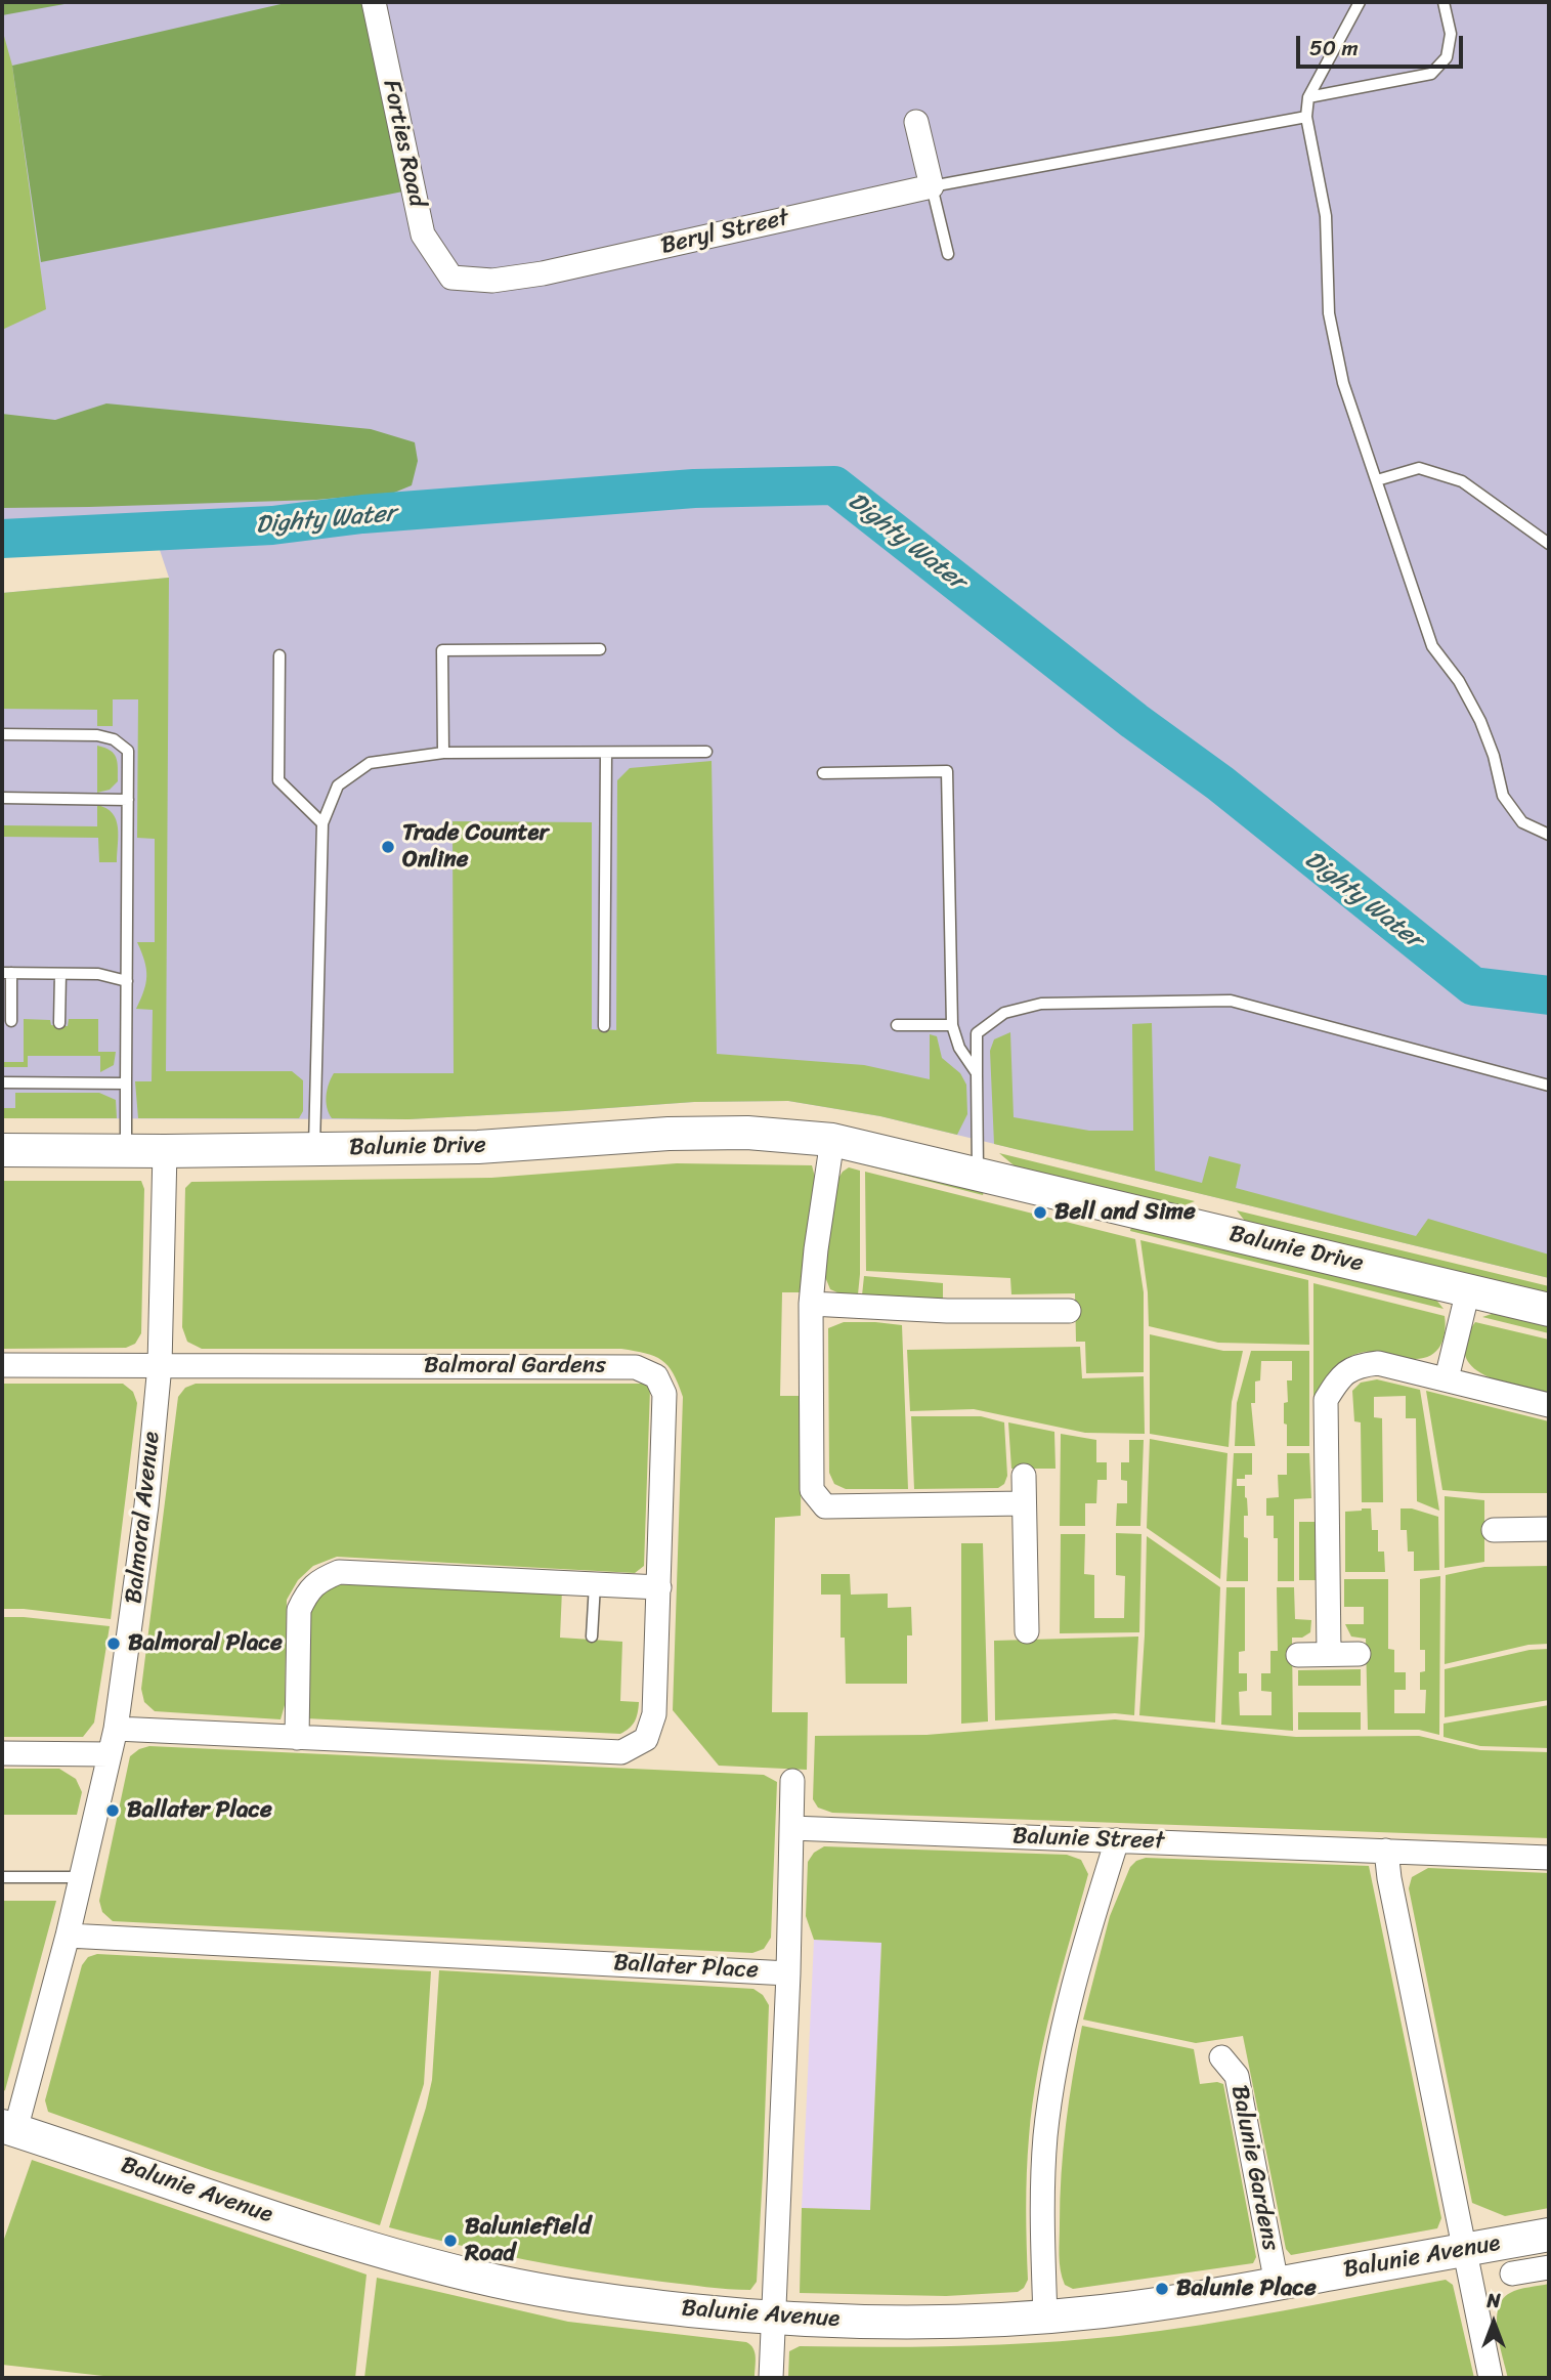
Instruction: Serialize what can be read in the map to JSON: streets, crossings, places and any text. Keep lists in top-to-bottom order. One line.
{"streets":{"street":["Forties Road","Beryl Street","Balunie Drive","Balmoral Gardens","Balmoral Avenue","Balunie Street","Ballater Place","Balunie Gardens","Balunie Avenue"]},"crossings":[["Forties Road","Beryl Street"],["Balunie Drive","Balmoral Avenue"],["Balmoral Gardens","Balmoral Avenue"],["Balmoral Avenue","Ballater Place"],["Balmoral Avenue","Balunie Avenue"],["Balunie Gardens","Balunie Avenue"]],"water":["Dighty Water"],"places":["Trade Counter Online","Bell and Sime","Balmoral Place","Ballater Place","Baluniefield Road","Balunie Place"],"scale_bar":"50 m","north":"top"}
